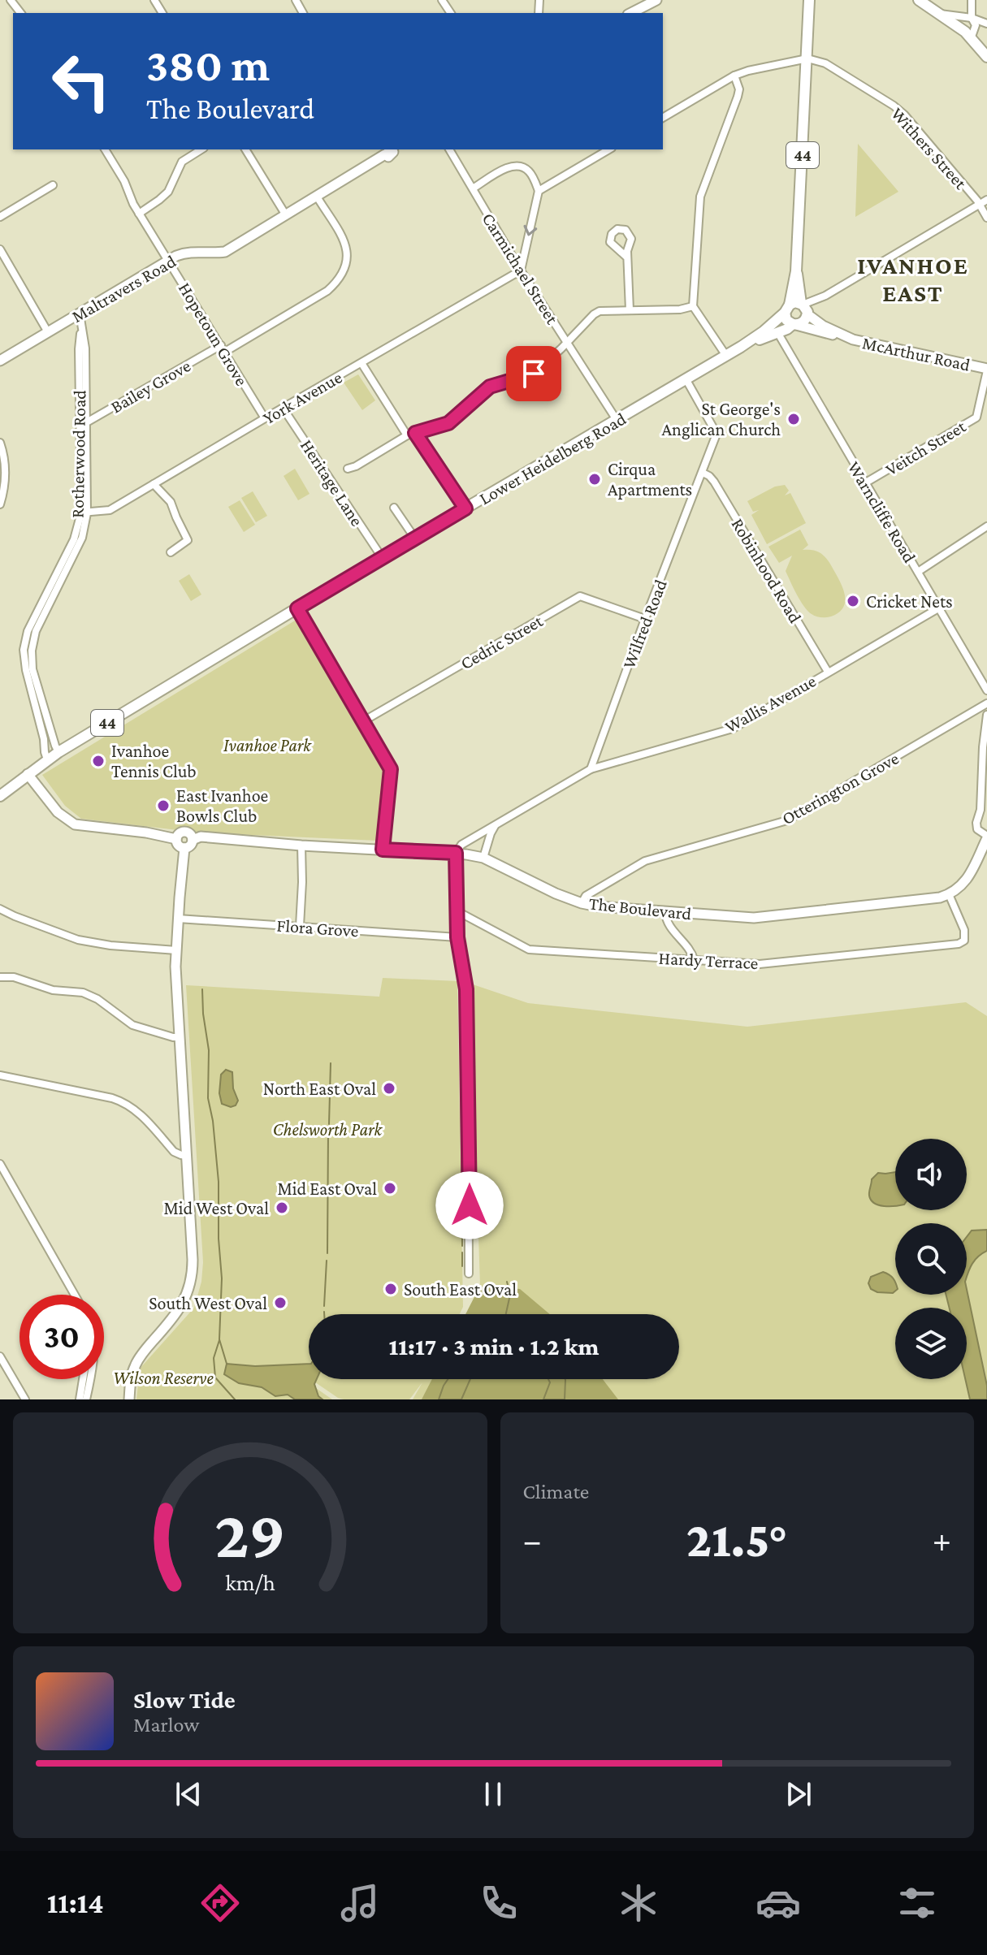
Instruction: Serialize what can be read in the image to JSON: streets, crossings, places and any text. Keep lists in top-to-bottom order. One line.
{"streets":{"main road":["44","Lower Heidelberg Road"],"street":["Withers Street","Carmichael Street","Maltravers Road","Hopetoun Grove","McArthur Road","Bailey Grove","York Avenue","Veitch Street","Rotherwood Road","Heritage Lane","Warncliffe Road","Robinhood Road","Wilfred Road","Cedric Street","Wallis Avenue","Otterington Grove","The Boulevard","Flora Grove","Hardy Terrace"]},"crossings":[["Withers Street","44"],["44","McArthur Road"],["44","Lower Heidelberg Road"],["Carmichael Street","York Avenue"],["Carmichael Street","Lower Heidelberg Road"],["Maltravers Road","Hopetoun Grove"],["Maltravers Road","Rotherwood Road"],["Hopetoun Grove","Bailey Grove"],["Hopetoun Grove","York Avenue"],["McArthur Road","Veitch Street"],["McArthur Road","Lower Heidelberg Road"],["Bailey Grove","Rotherwood Road"],["York Avenue","Rotherwood Road"],["York Avenue","Heritage Lane"],["Veitch Street","Warncliffe Road"],["Rotherwood Road","Lower Heidelberg Road"],["Lower Heidelberg Road","Heritage Lane"],["Lower Heidelberg Road","Warncliffe Road"],["Lower Heidelberg Road","Wilfred Road"],["Warncliffe Road","Wallis Avenue"],["Robinhood Road","Wilfred Road"],["Robinhood Road","Wallis Avenue"],["Wilfred Road","Cedric Street"],["Wilfred Road","Wallis Avenue"],["Otterington Grove","The Boulevard"],["The Boulevard","Hardy Terrace"]],"districts":["IVANHOE EAST"],"parks":["Ivanhoe Park","Chelsworth Park","Wilson Reserve"],"places":["St George's Anglican Church","Cirqua Apartments","Cricket Nets","Ivanhoe Tennis Club","East Ivanhoe Bowls Club","North East Oval","Mid East Oval","Mid West Oval","South East Oval","South West Oval"],"page":{"turn":["380 m","The Boulevard"],"limit":"30","trip":"11:17 · 3 min · 1.2 km","tile":"Climate","heat":["−","21.5°","+"],"song":["Slow Tide","Marlow"],"tabs":"11:14","gauge":["29","km/h"]}}
